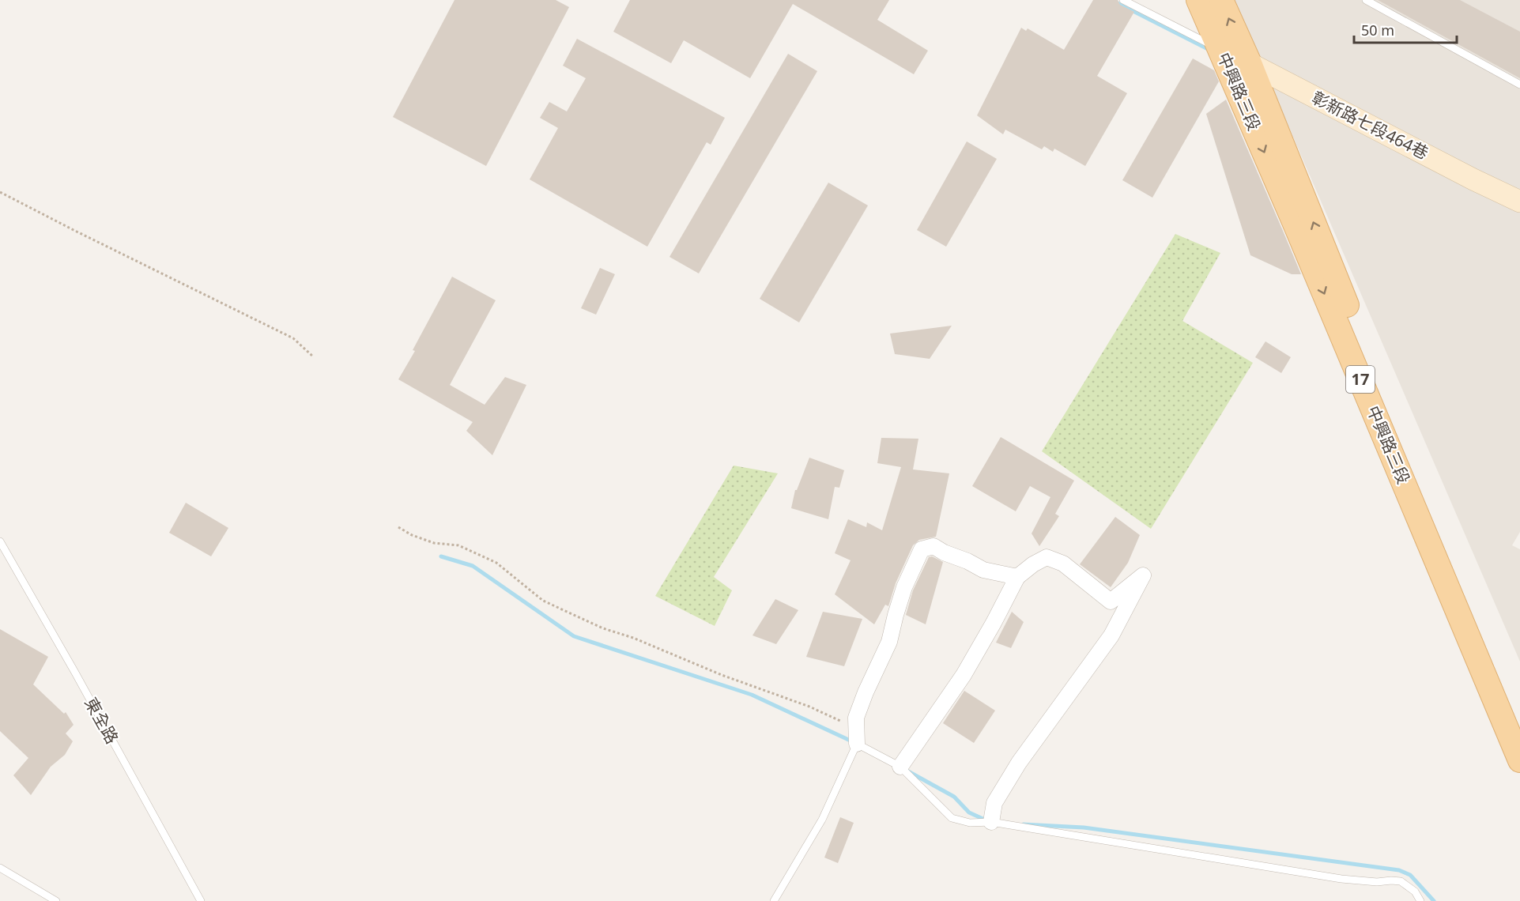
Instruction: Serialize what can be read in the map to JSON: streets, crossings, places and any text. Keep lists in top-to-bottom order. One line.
{"streets":{"main road":["中興路三段","17"],"street":["彰新路七段464巷"],"lane":["東全路"]},"crossings":[["中興路三段","彰新路七段464巷"]],"scale_bar":"50 m"}
